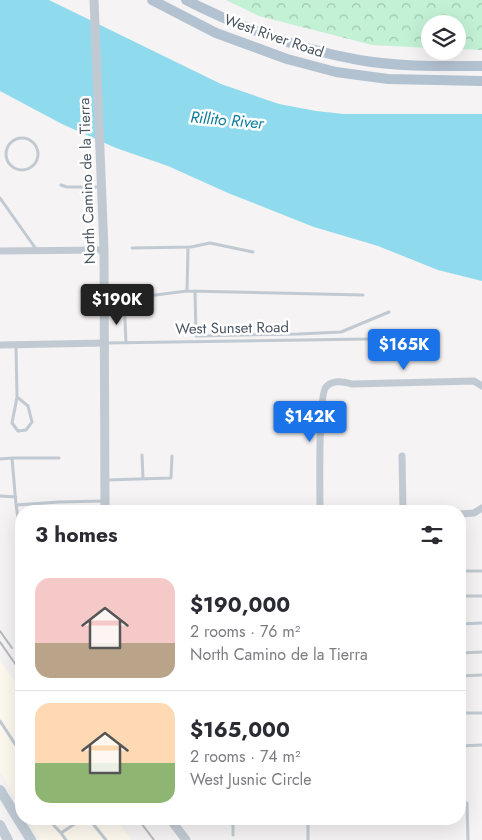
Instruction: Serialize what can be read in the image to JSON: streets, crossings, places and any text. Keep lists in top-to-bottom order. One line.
{"streets":{"main road":["West River Road"],"street":["North Camino de la Tierra","West Sunset Road"]},"crossings":[["North Camino de la Tierra","West Sunset Road"]],"water":["Rillito River"],"page":{"price":["$190K","$165K","$142K"],"heading":"3 homes","list":[{"name":"$190,000","note":"2 rooms · 76 m² · North Camino de la Tierra"},{"name":"$165,000","note":"2 rooms · 74 m² · West Jusnic Circle"}]}}
